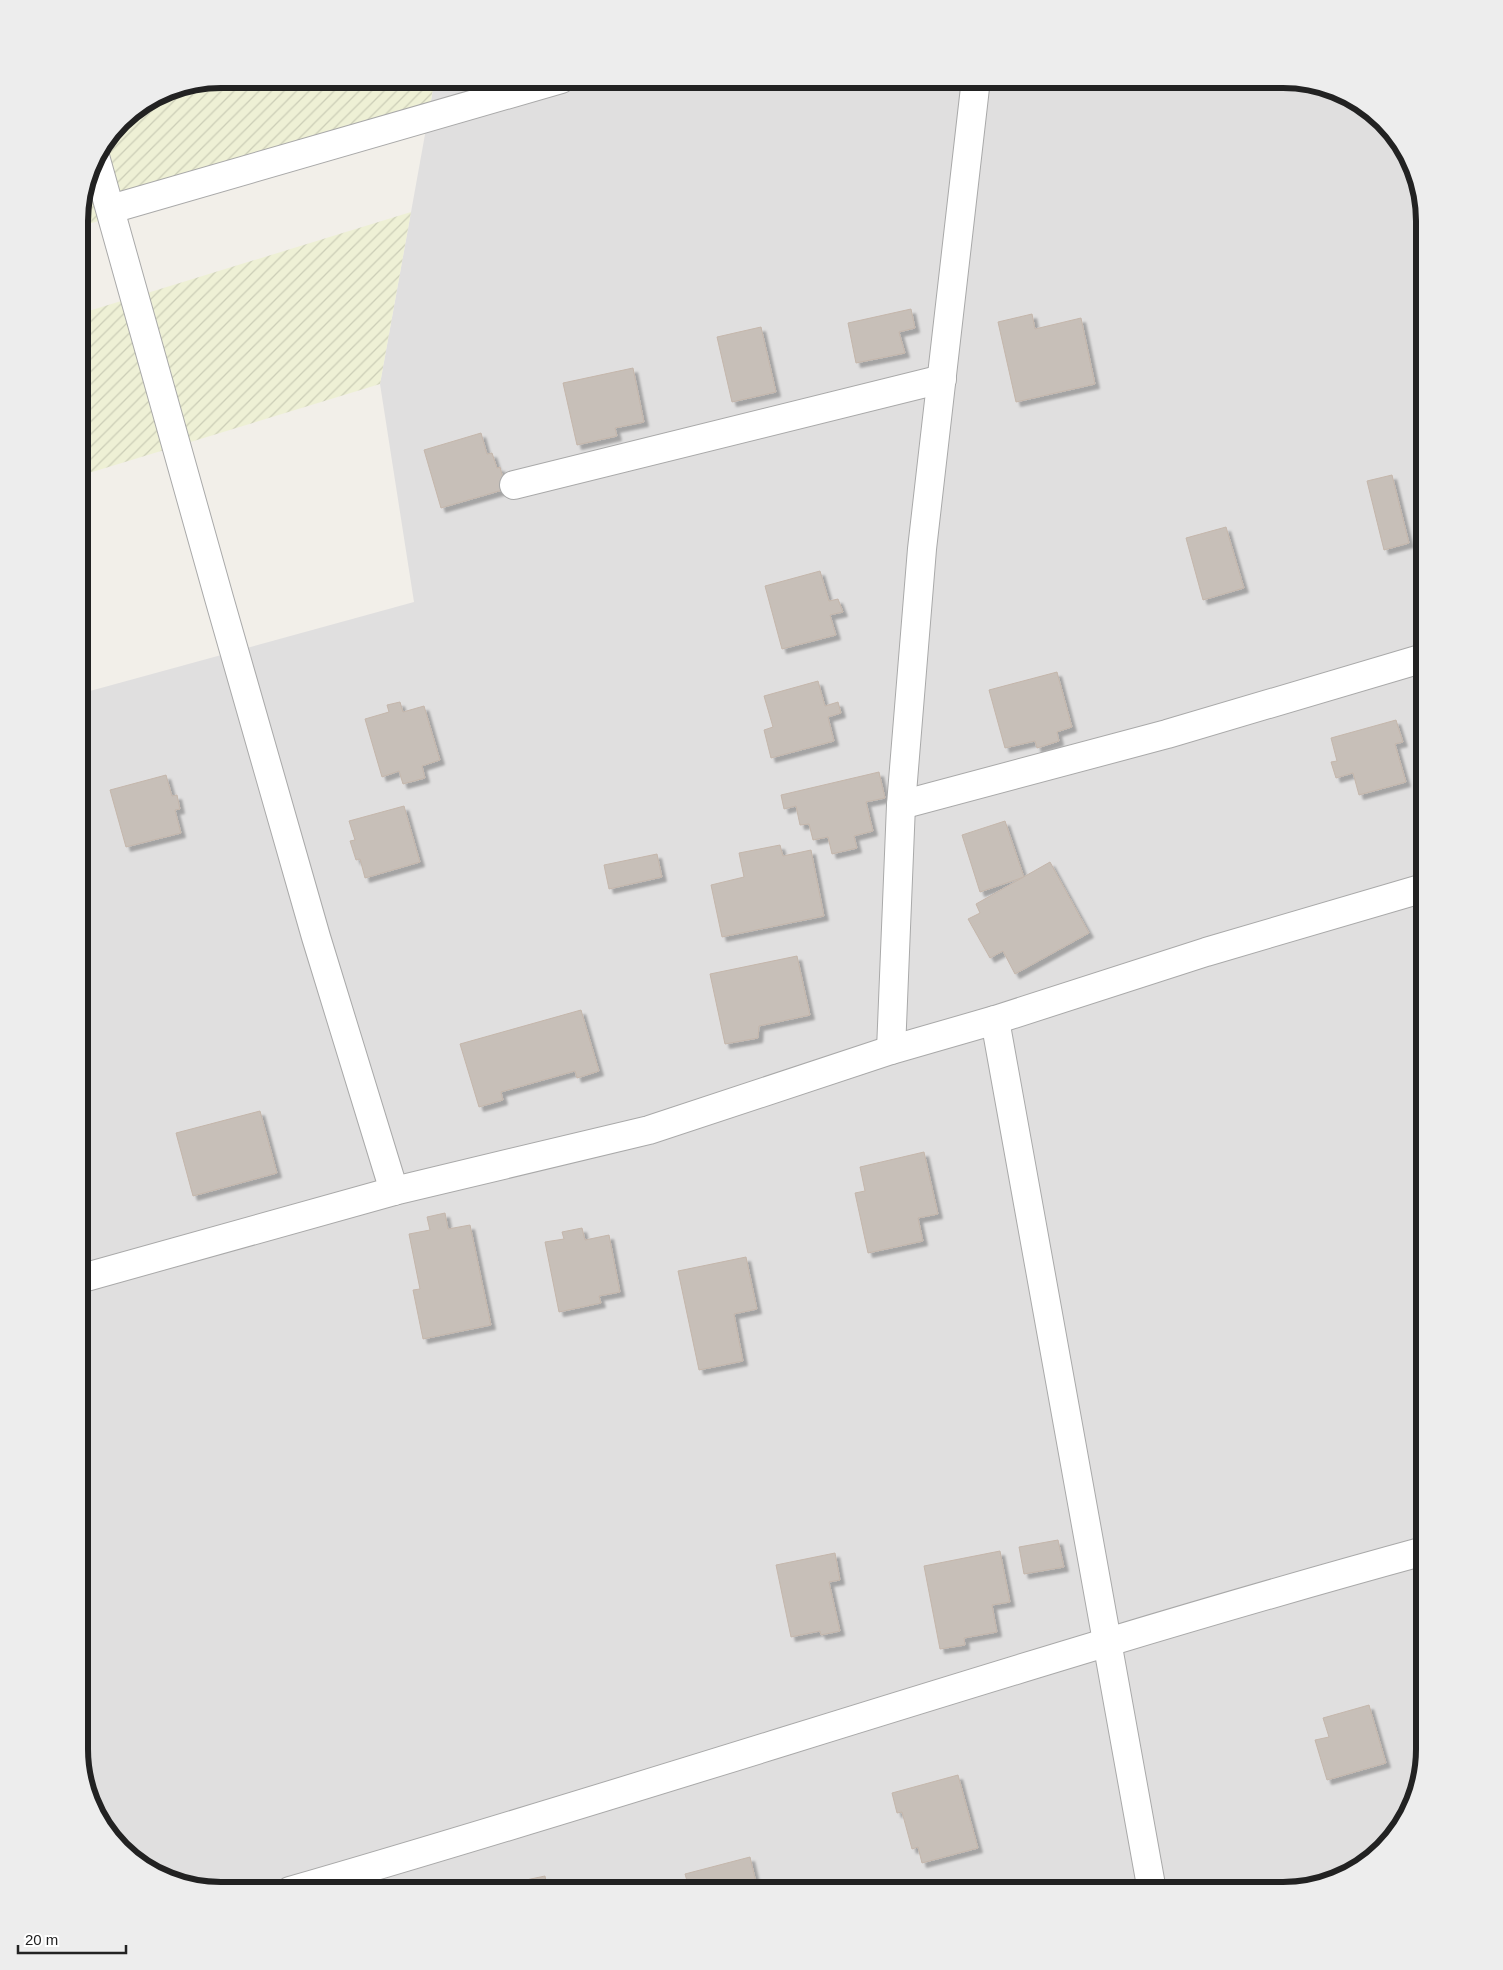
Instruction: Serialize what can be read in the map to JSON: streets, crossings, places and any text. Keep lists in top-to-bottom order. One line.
{"scale_bar":"20 m"}
